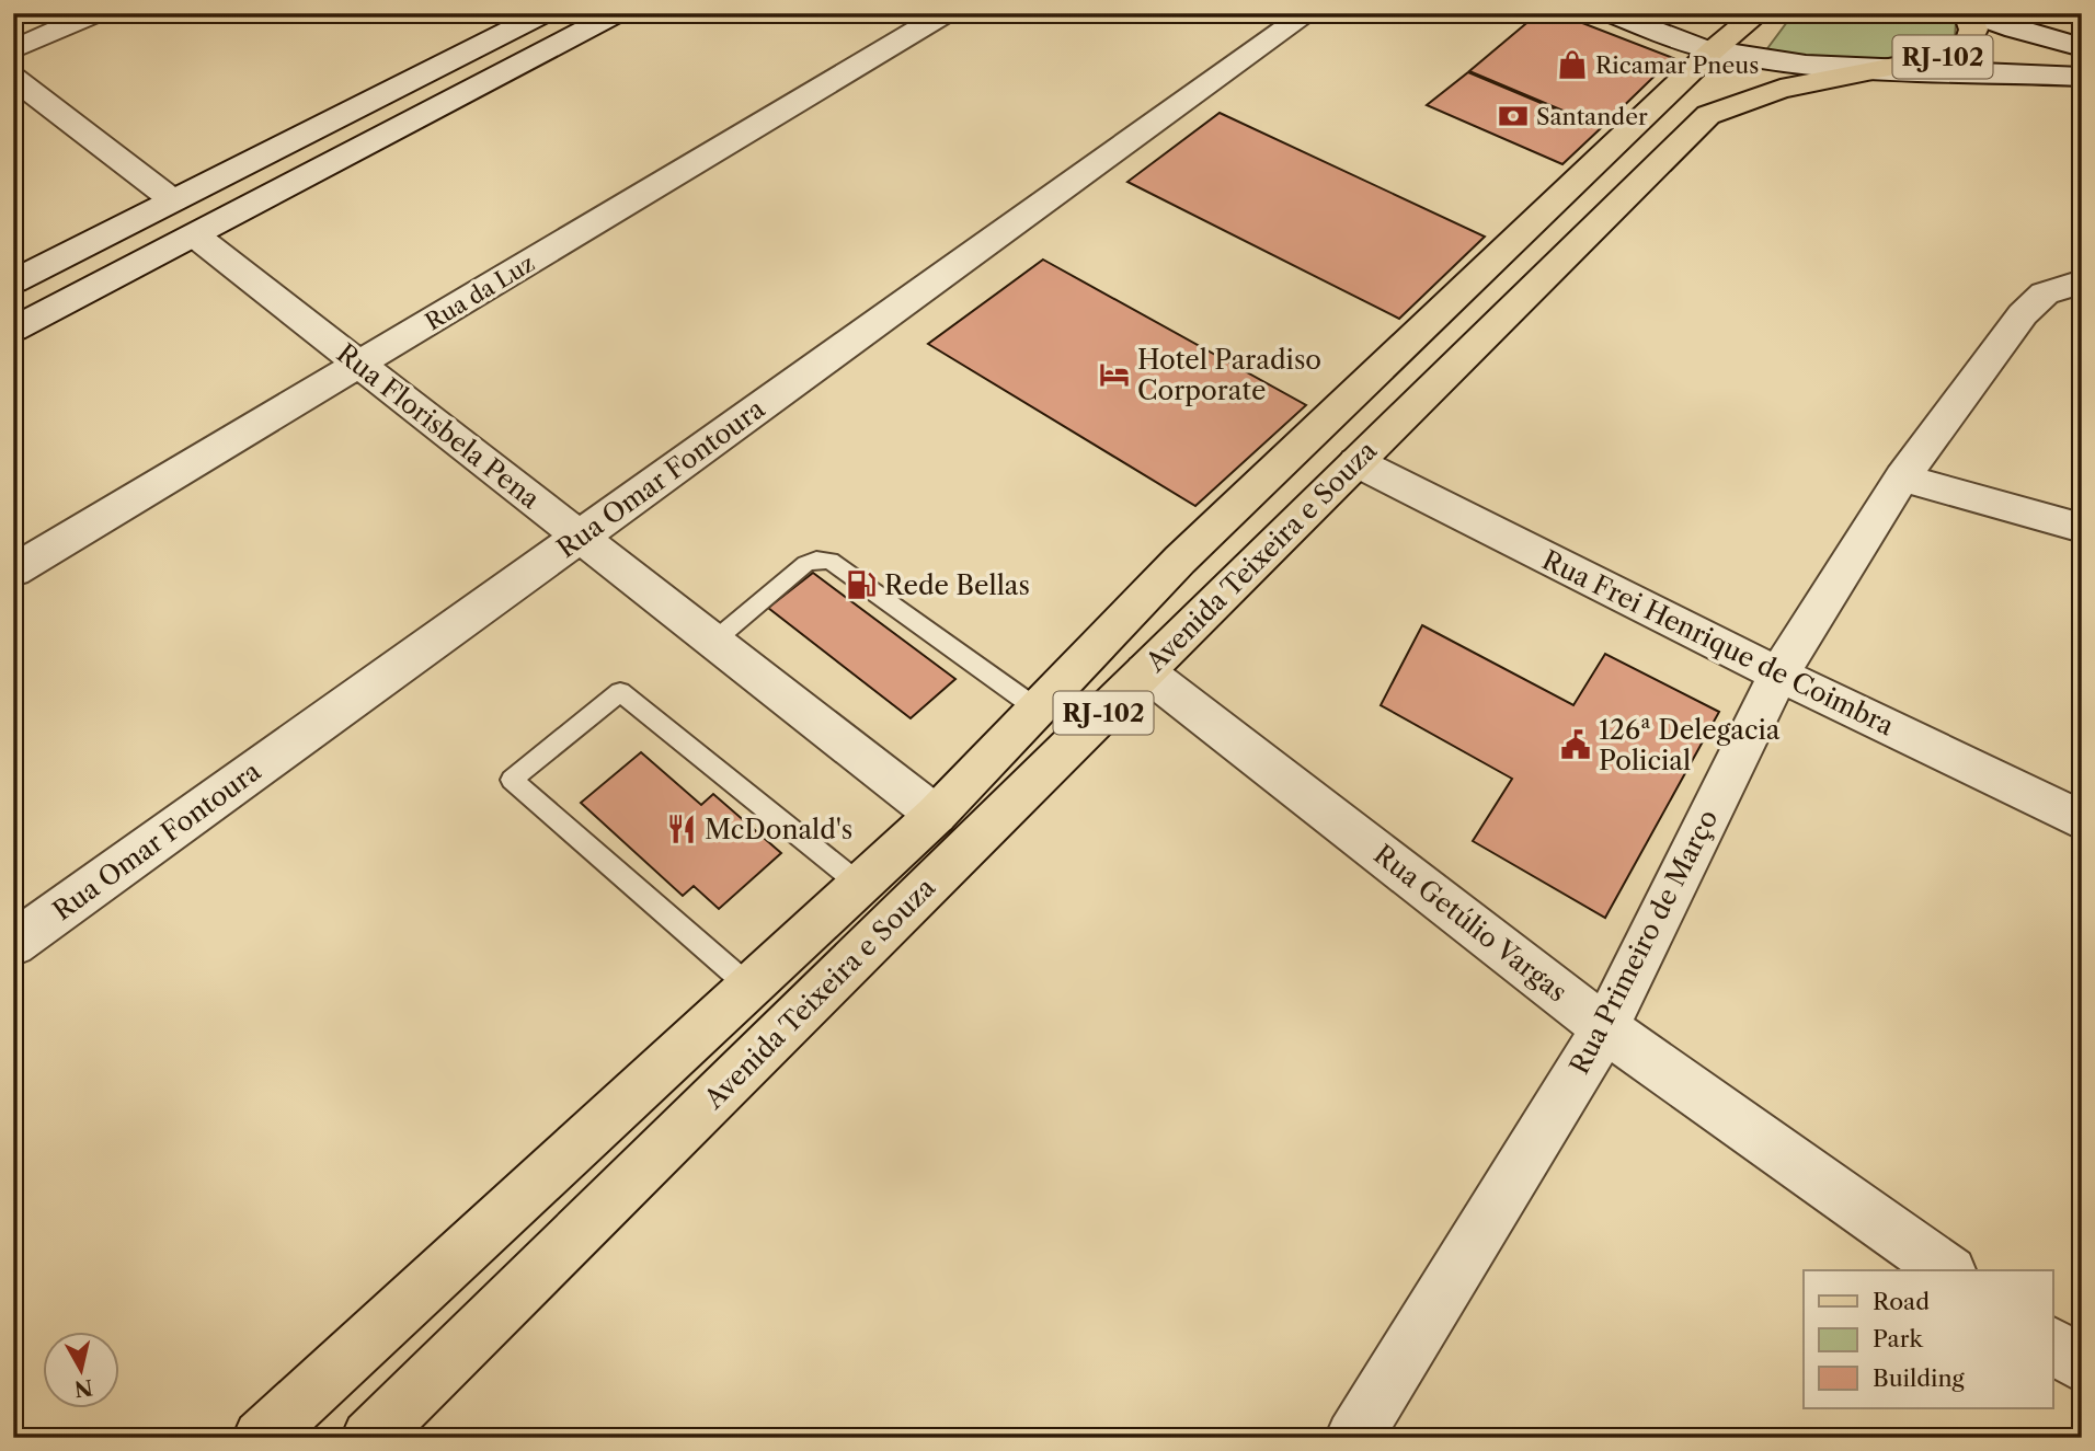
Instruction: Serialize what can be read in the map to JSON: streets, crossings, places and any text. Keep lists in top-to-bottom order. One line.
{"streets":{"main road":["RJ-102","Avenida Teixeira e Souza"],"street":["Rua da Luz","Rua Florisbela Pena","Rua Omar Fontoura","Rua Frei Henrique de Coimbra","Rua Getúlio Vargas","Rua Primeiro de Março"]},"crossings":[["Rua da Luz","Rua Florisbela Pena"],["Rua Florisbela Pena","Rua Omar Fontoura"],["Rua Florisbela Pena","Avenida Teixeira e Souza"],["Avenida Teixeira e Souza","Rua Frei Henrique de Coimbra"],["Avenida Teixeira e Souza","Rua Getúlio Vargas"],["Rua Frei Henrique de Coimbra","Rua Primeiro de Março"],["Rua Getúlio Vargas","Rua Primeiro de Março"]],"places":{"shop":["Ricamar Pneus"],"bank":["Santander"],"hotel":["Hotel Paradiso Corporate"],"fuel station":["Rede Bellas"],"public building":["126ª Delegacia Policial"],"restaurant":["McDonald's"]},"legend":["Road","Park","Building"],"north":"bottom"}
